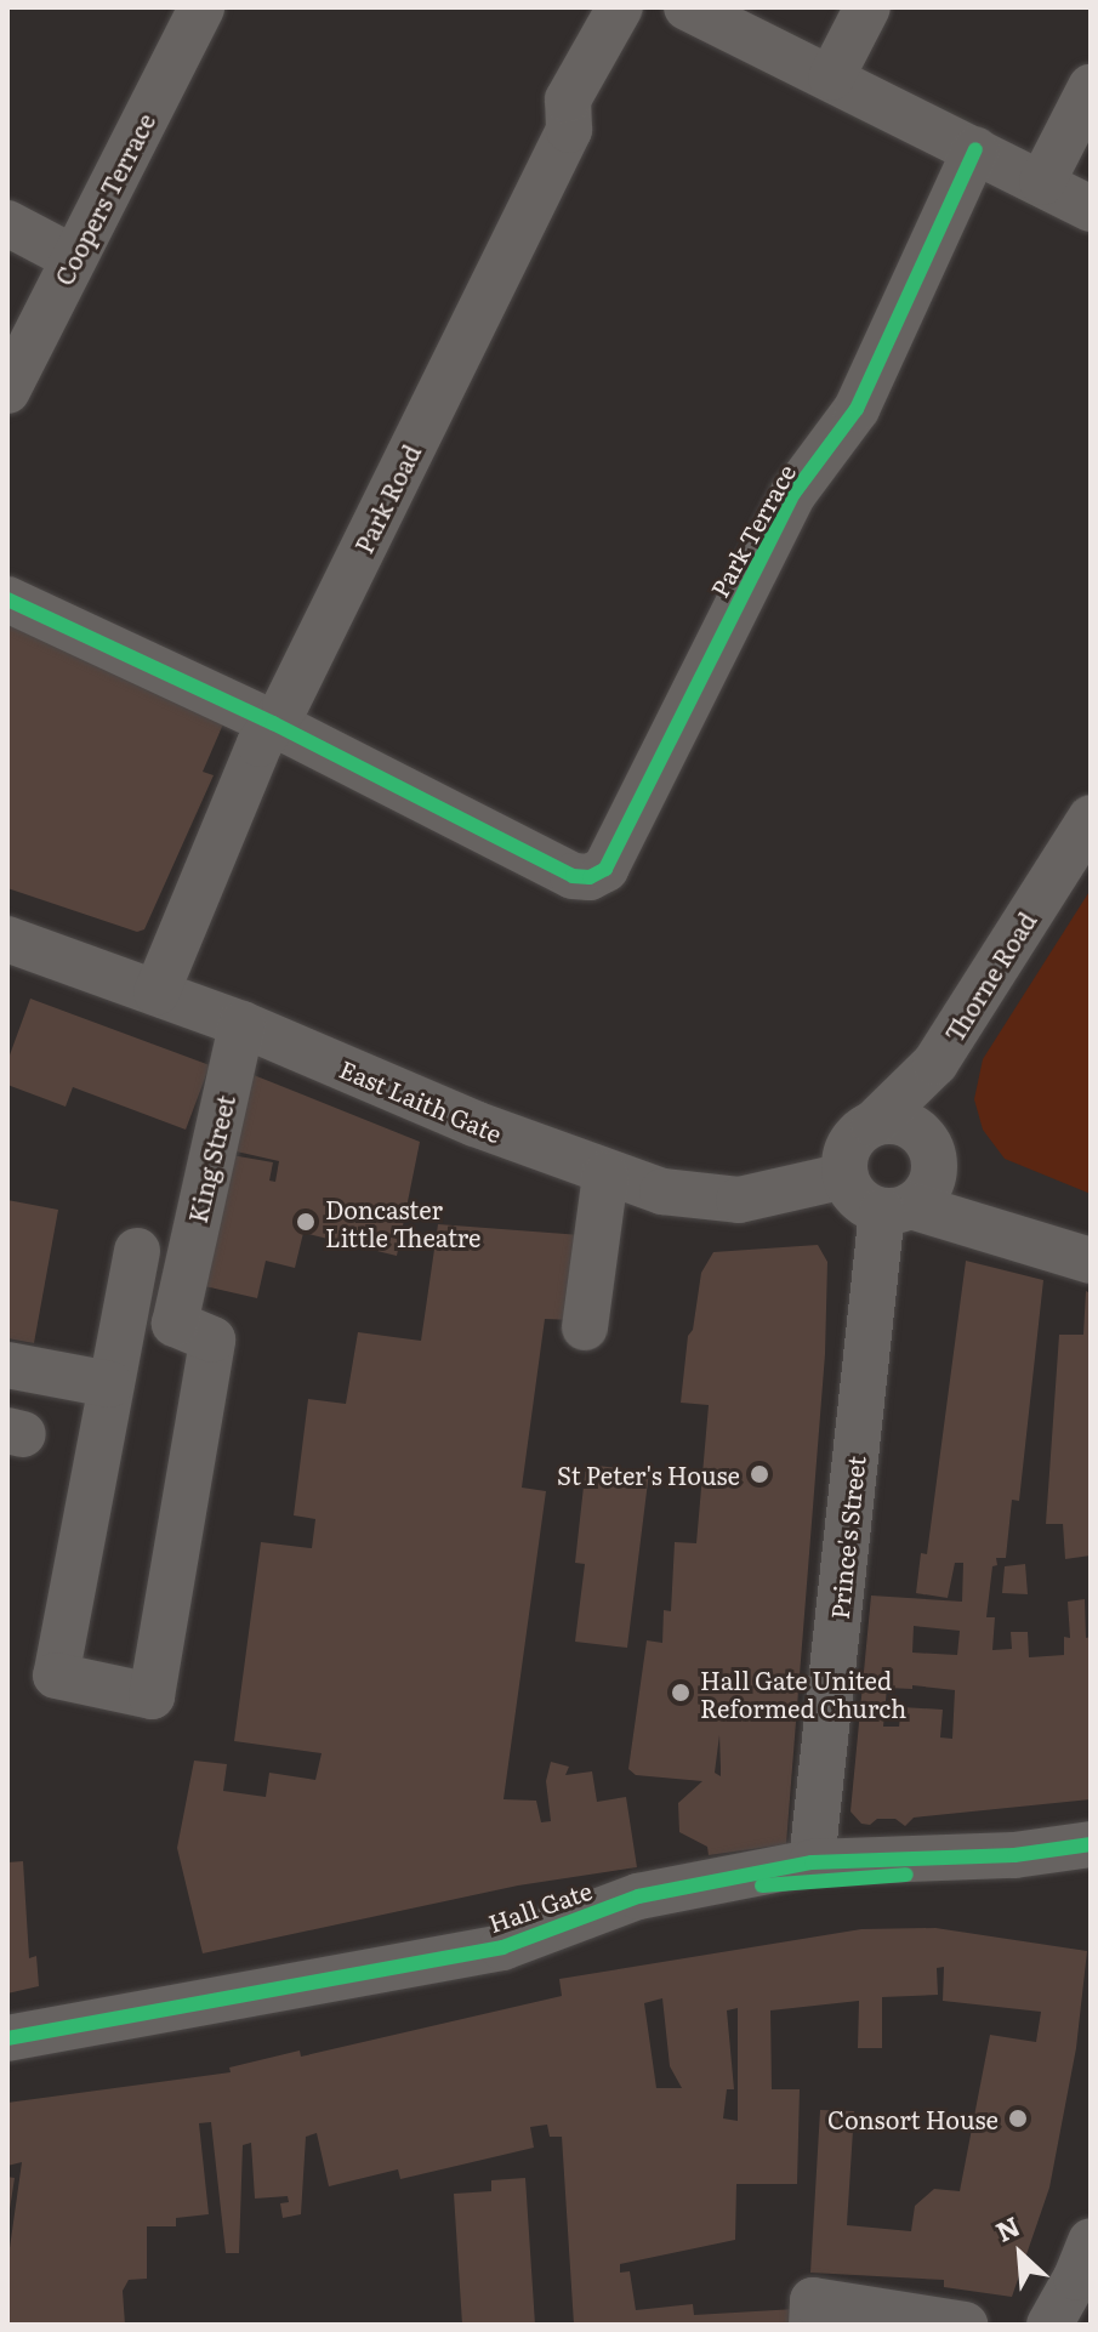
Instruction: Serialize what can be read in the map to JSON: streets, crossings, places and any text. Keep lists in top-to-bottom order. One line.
{"streets":{"street":["Coopers Terrace","Park Road","Park Terrace","Thorne Road","East Laith Gate","King Street","Prince's Street","Hall Gate"]},"crossings":[["Park Road","Park Terrace"],["Park Road","East Laith Gate"],["Thorne Road","East Laith Gate"],["Thorne Road","Prince's Street"],["East Laith Gate","King Street"],["East Laith Gate","Prince's Street"],["Prince's Street","Hall Gate"]],"places":["Doncaster Little Theatre","St Peter's House","Hall Gate United Reformed Church","Consort House"],"north":"top left"}
